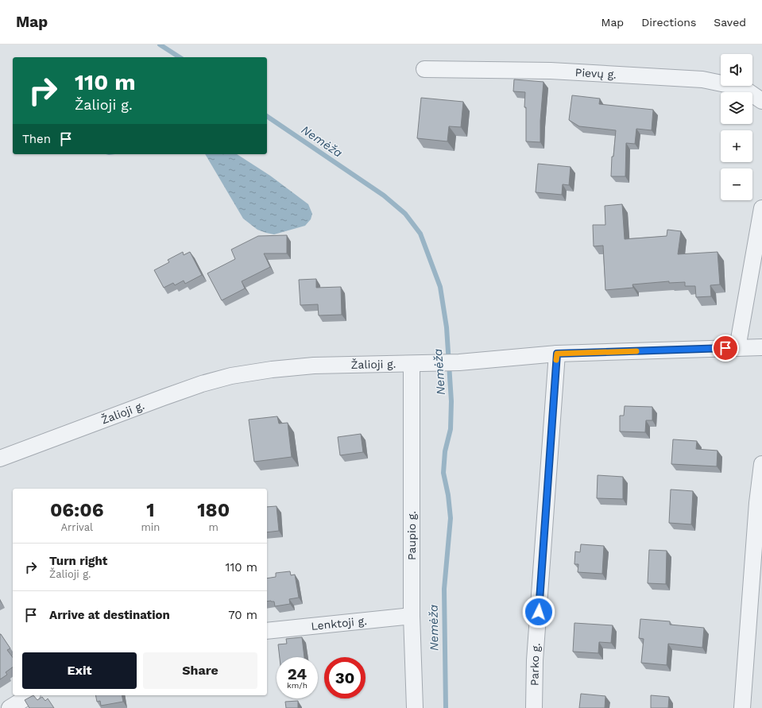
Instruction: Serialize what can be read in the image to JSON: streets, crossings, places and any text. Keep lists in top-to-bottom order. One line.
{"streets":{"street":["Pievų g.","Žalioji g.","Paupio g.","Lenktoji g.","Parko g."]},"crossings":[["Žalioji g.","Paupio g."],["Žalioji g.","Parko g."],["Paupio g.","Lenktoji g."]],"water":["Nemėža"],"page":{"header":"Map","nav":["Map","Directions","Saved"],"map_buttons":["+","−"],"turn":["110 m","Žalioji g."],"then":"Then","eta":["06:06","Arrival","1","min","180","m"],"list":[{"name":"Turn right","note":"Žalioji g.","value":"110 m"},{"name":"Arrive at destination","value":"70 m"}],"buttons":["Exit","Share"],"speed":"24 km/h","limit":"30"}}
